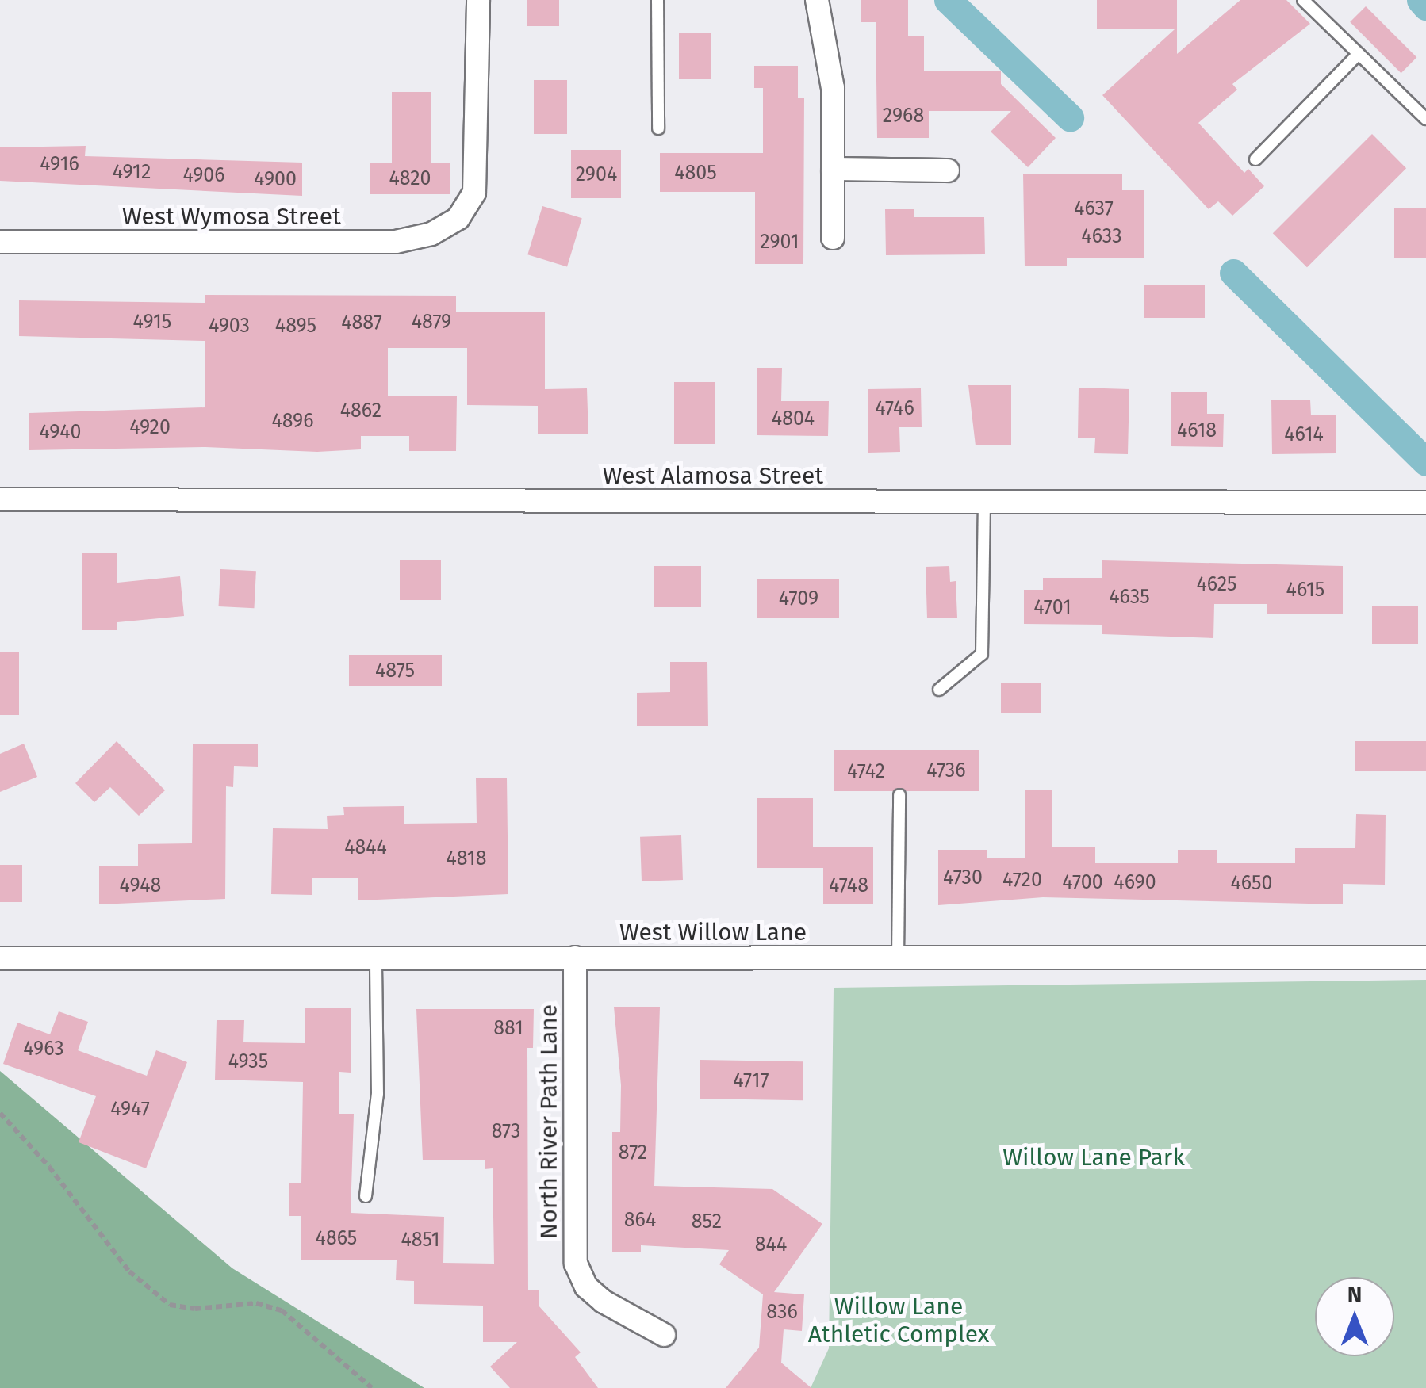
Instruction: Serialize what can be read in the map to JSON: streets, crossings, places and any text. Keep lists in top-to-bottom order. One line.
{"streets":{"street":["West Wymosa Street","West Alamosa Street","West Willow Lane","North River Path Lane"]},"crossings":[["West Willow Lane","North River Path Lane"]],"parks":["Willow Lane Park","Willow Lane Athletic Complex"],"house_numbers":["2968","4916","4912","4805","2904","4906","4820","4900","4637","4633","2901","4915","4879","4887","4903","4895","4746","4862","4804","4896","4920","4618","4940","4614","4625","4615","4635","4709","4701","4875","4736","4742","4844","4818","4730","4720","4700","4690","4650","4948","4748","881","4963","4935","4717","4947","873","872","864","852","4865","4851","844","836"],"north":"top"}
